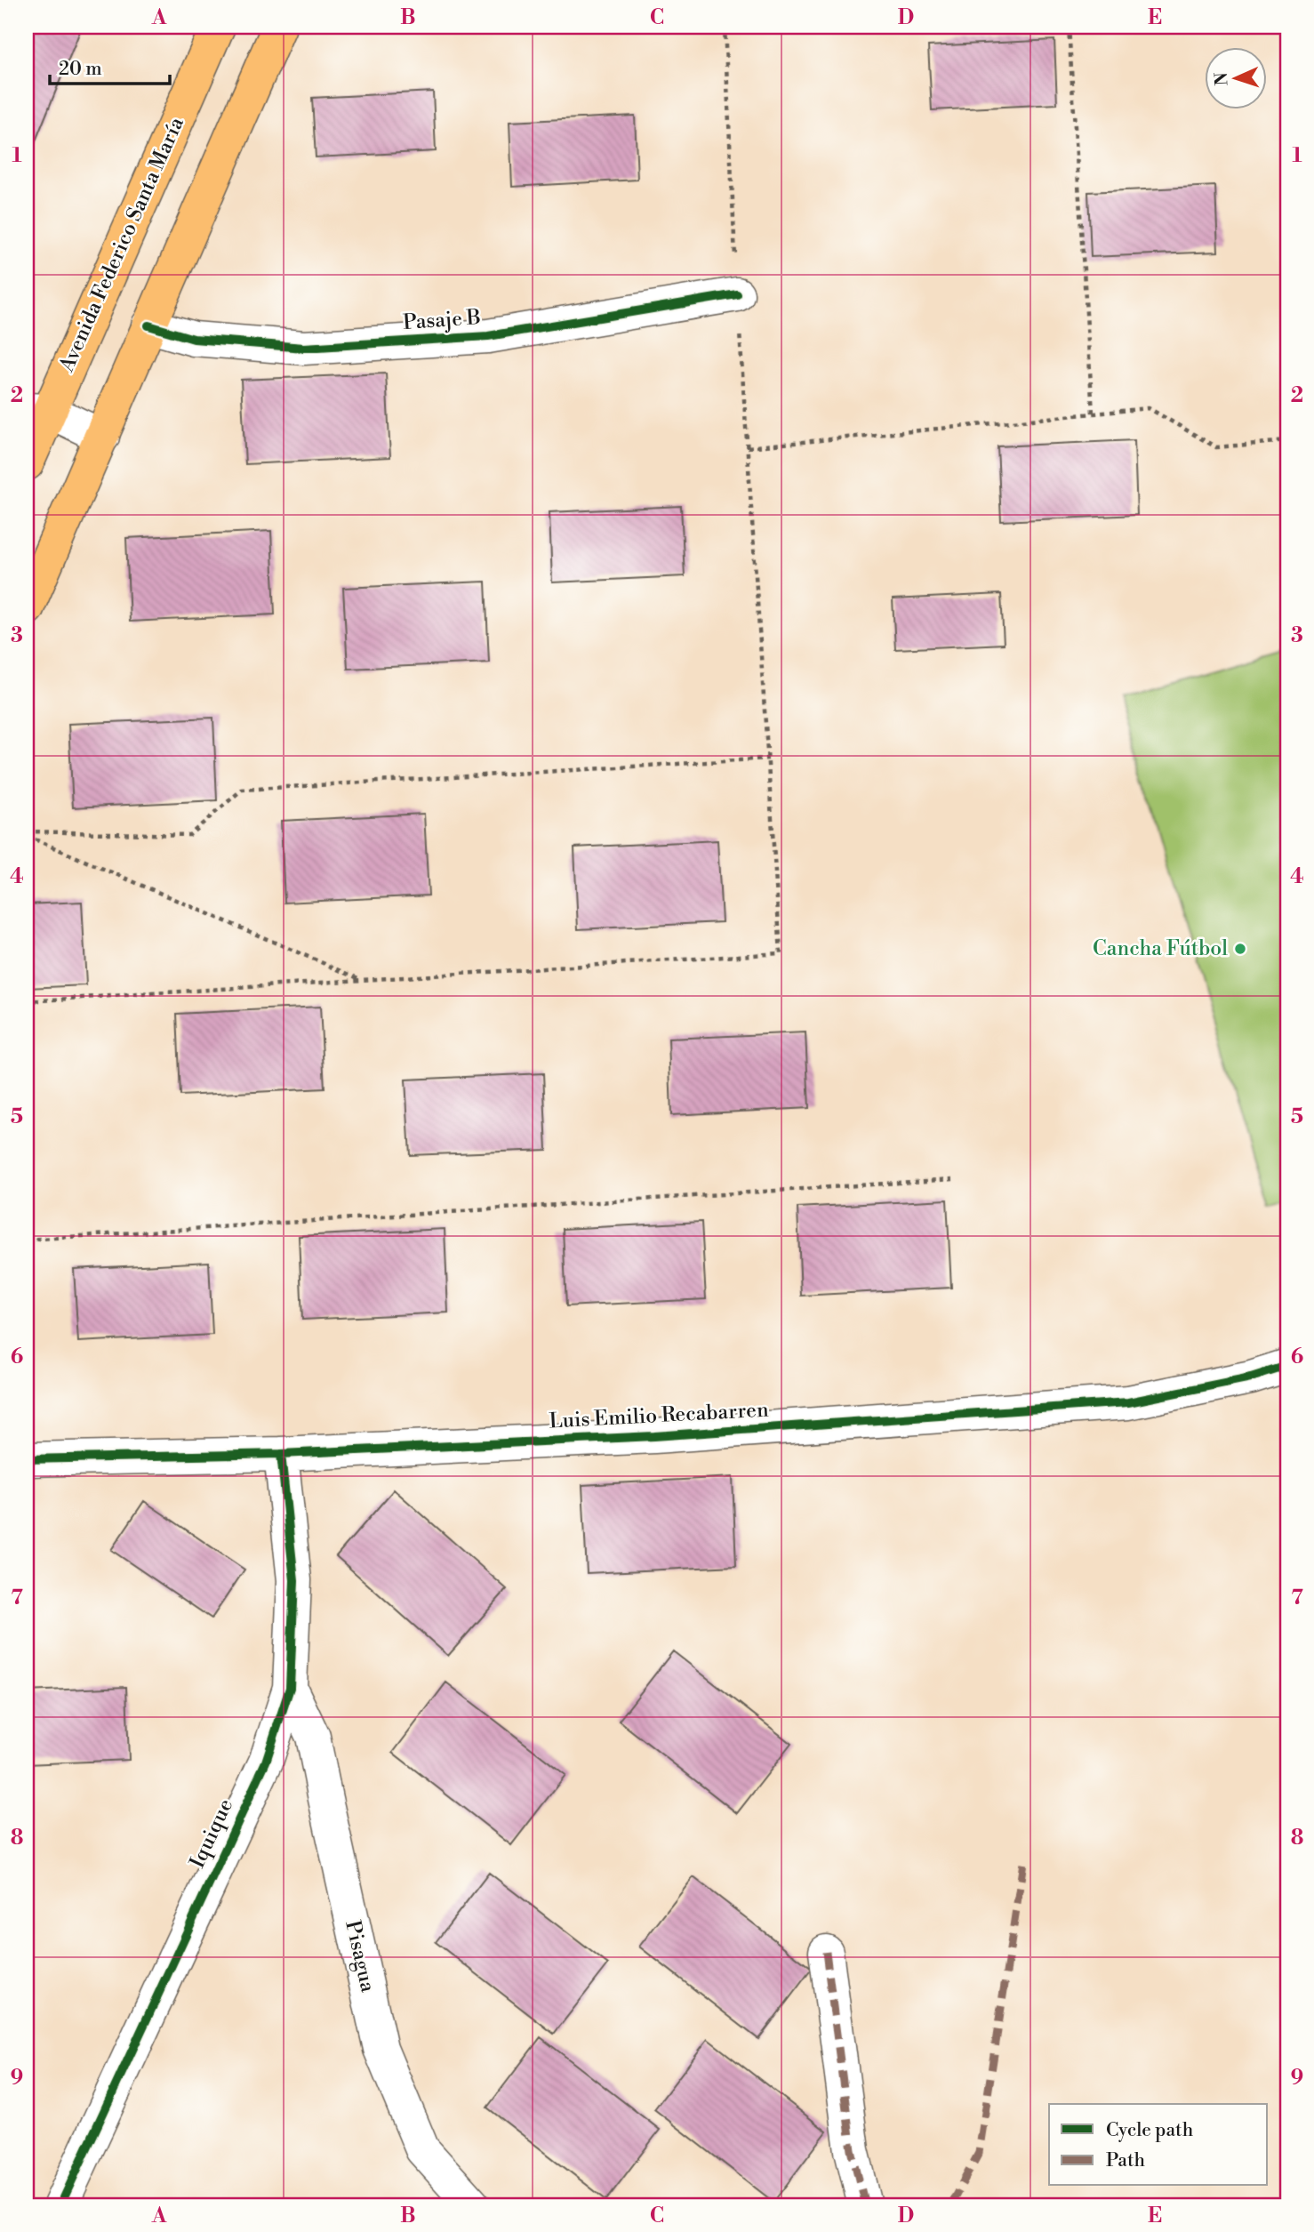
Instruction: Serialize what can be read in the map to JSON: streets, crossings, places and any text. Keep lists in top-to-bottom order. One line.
{"streets":{"main road":["Avenida Federico Santa María"],"street":["Pasaje B","Luis Emilio Recabarren","Iquique","Pisagua"]},"crossings":[["Luis Emilio Recabarren","Iquique"],["Iquique","Pisagua"]],"places":["Cancha Fútbol"],"legend":["Cycle path","Path"],"scale_bar":"20 m","north":"left","grid":{"columns":["A","B","C","D","E"],"rows":["1","2","3","4","5","6","7","8","9"]}}
